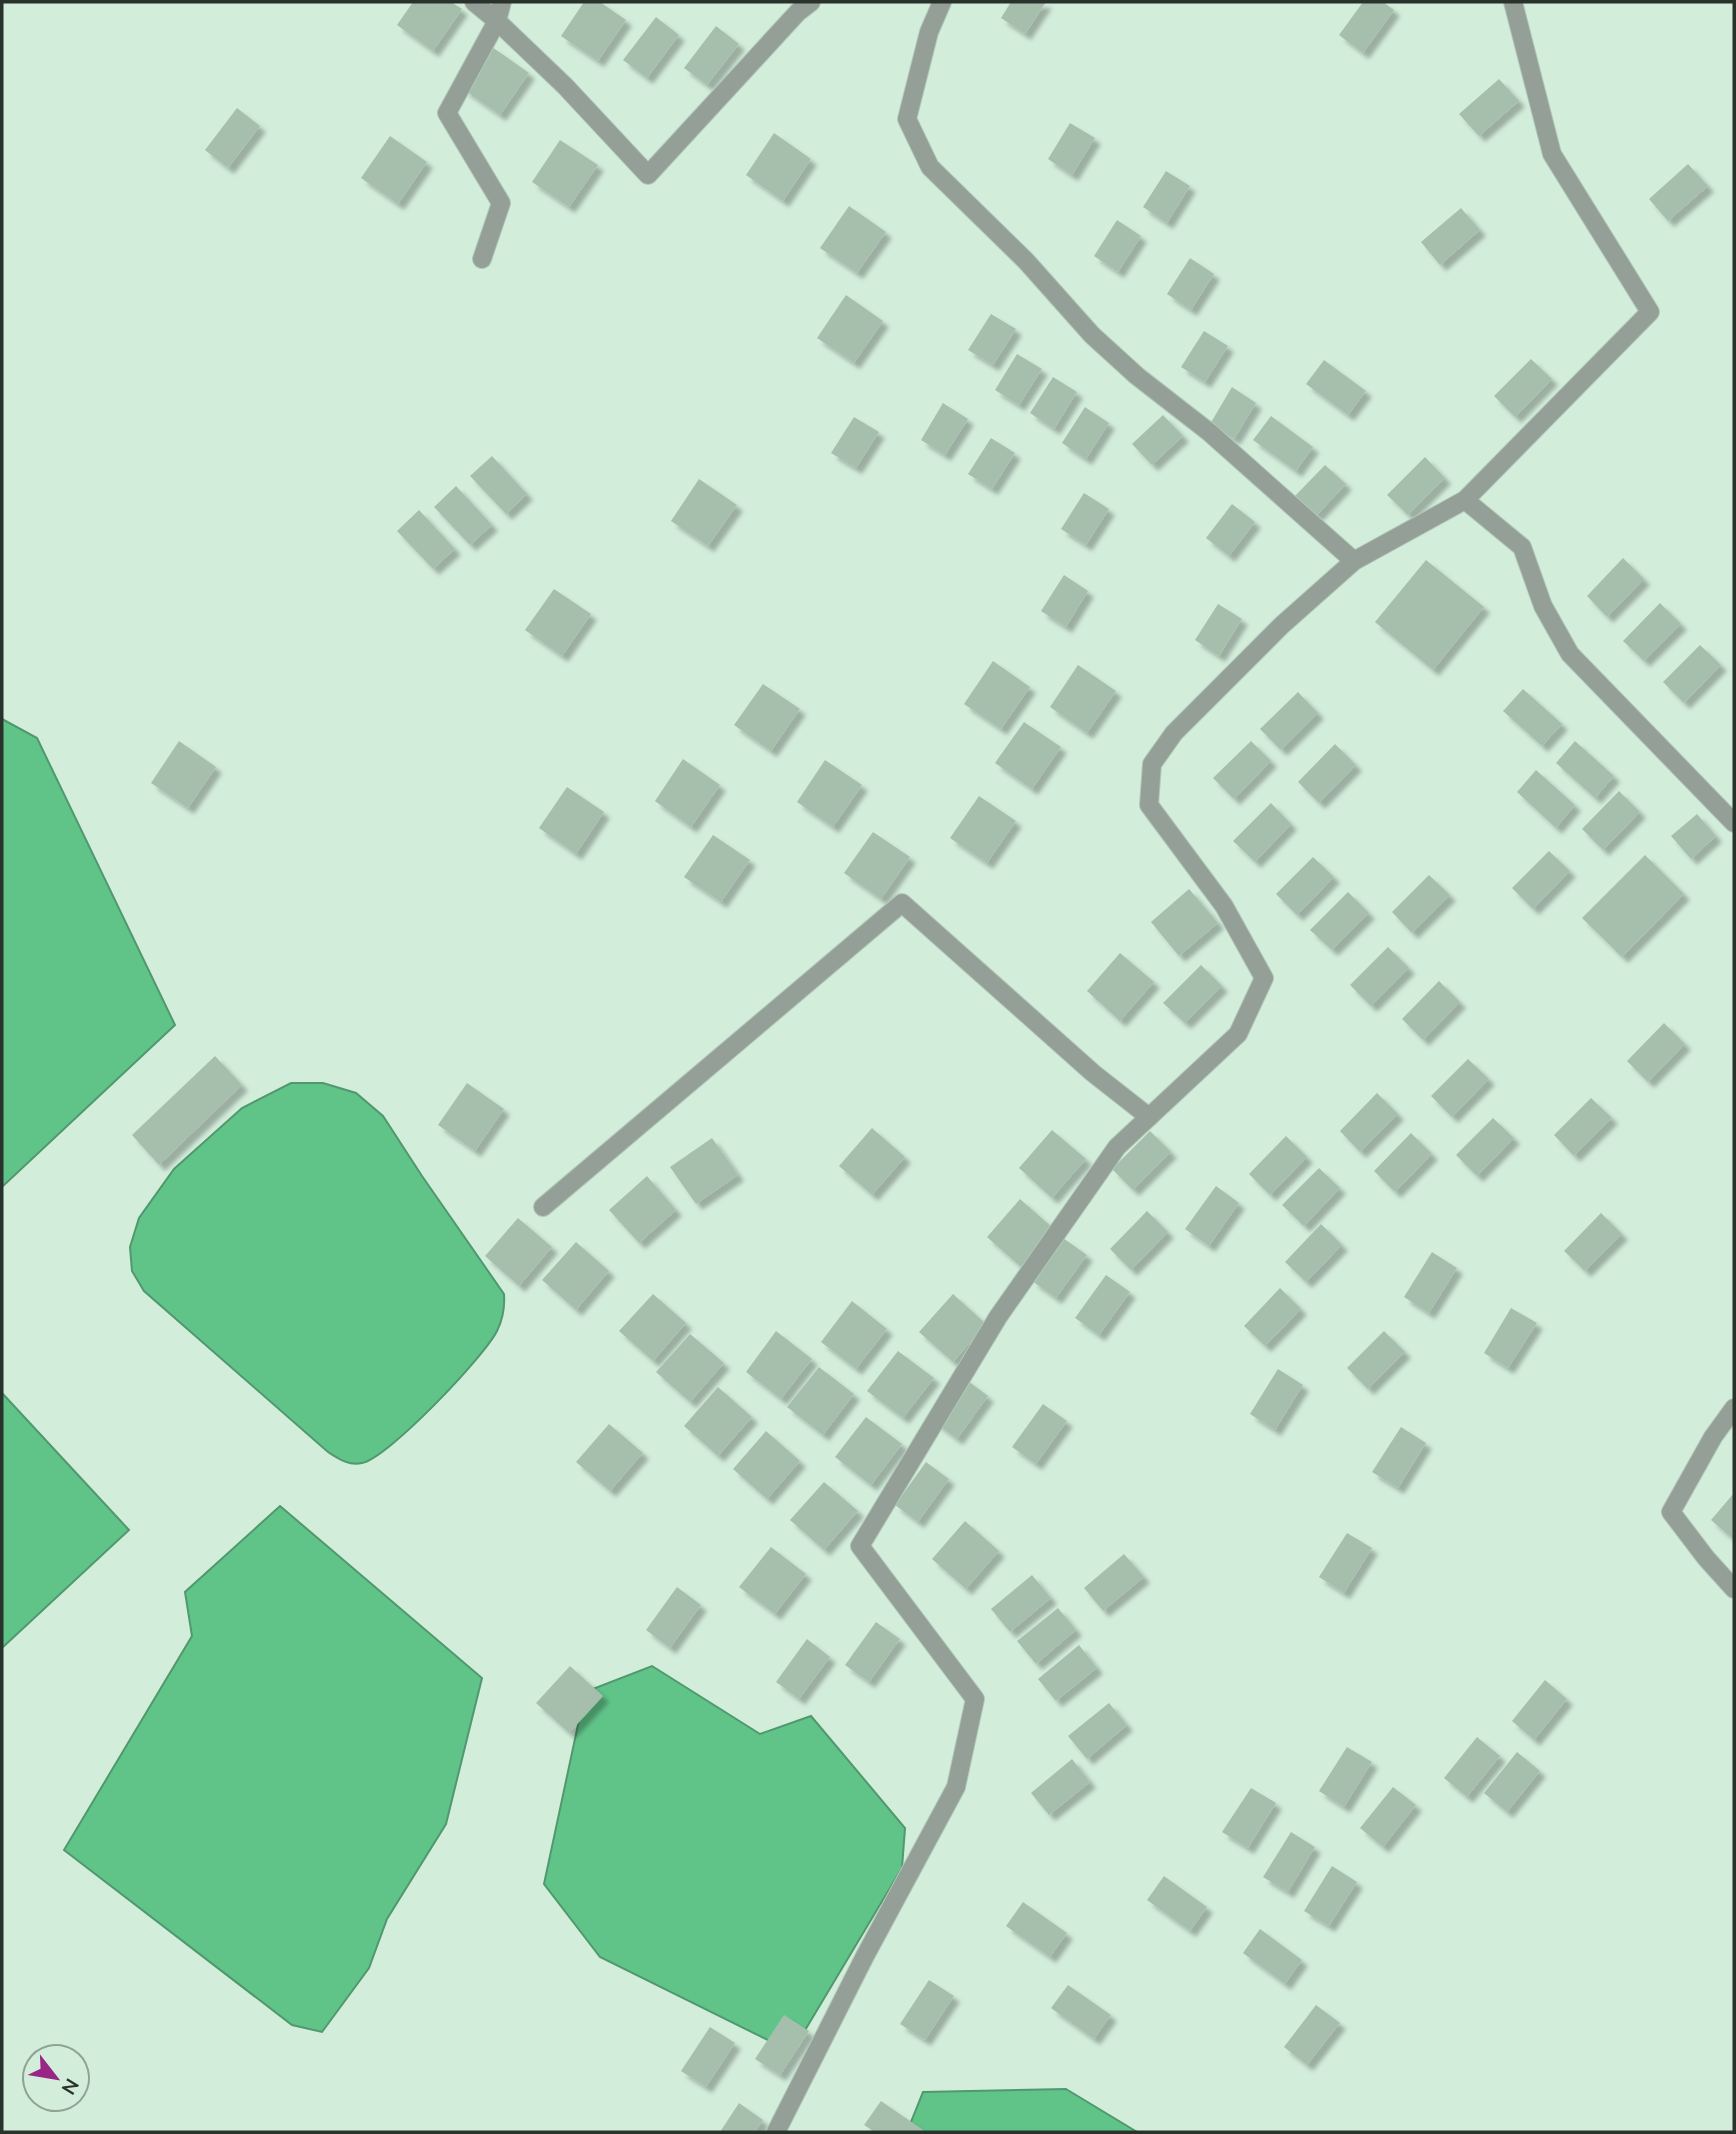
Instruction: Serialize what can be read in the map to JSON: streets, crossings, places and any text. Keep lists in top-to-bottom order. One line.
{"north":"bottom right"}
